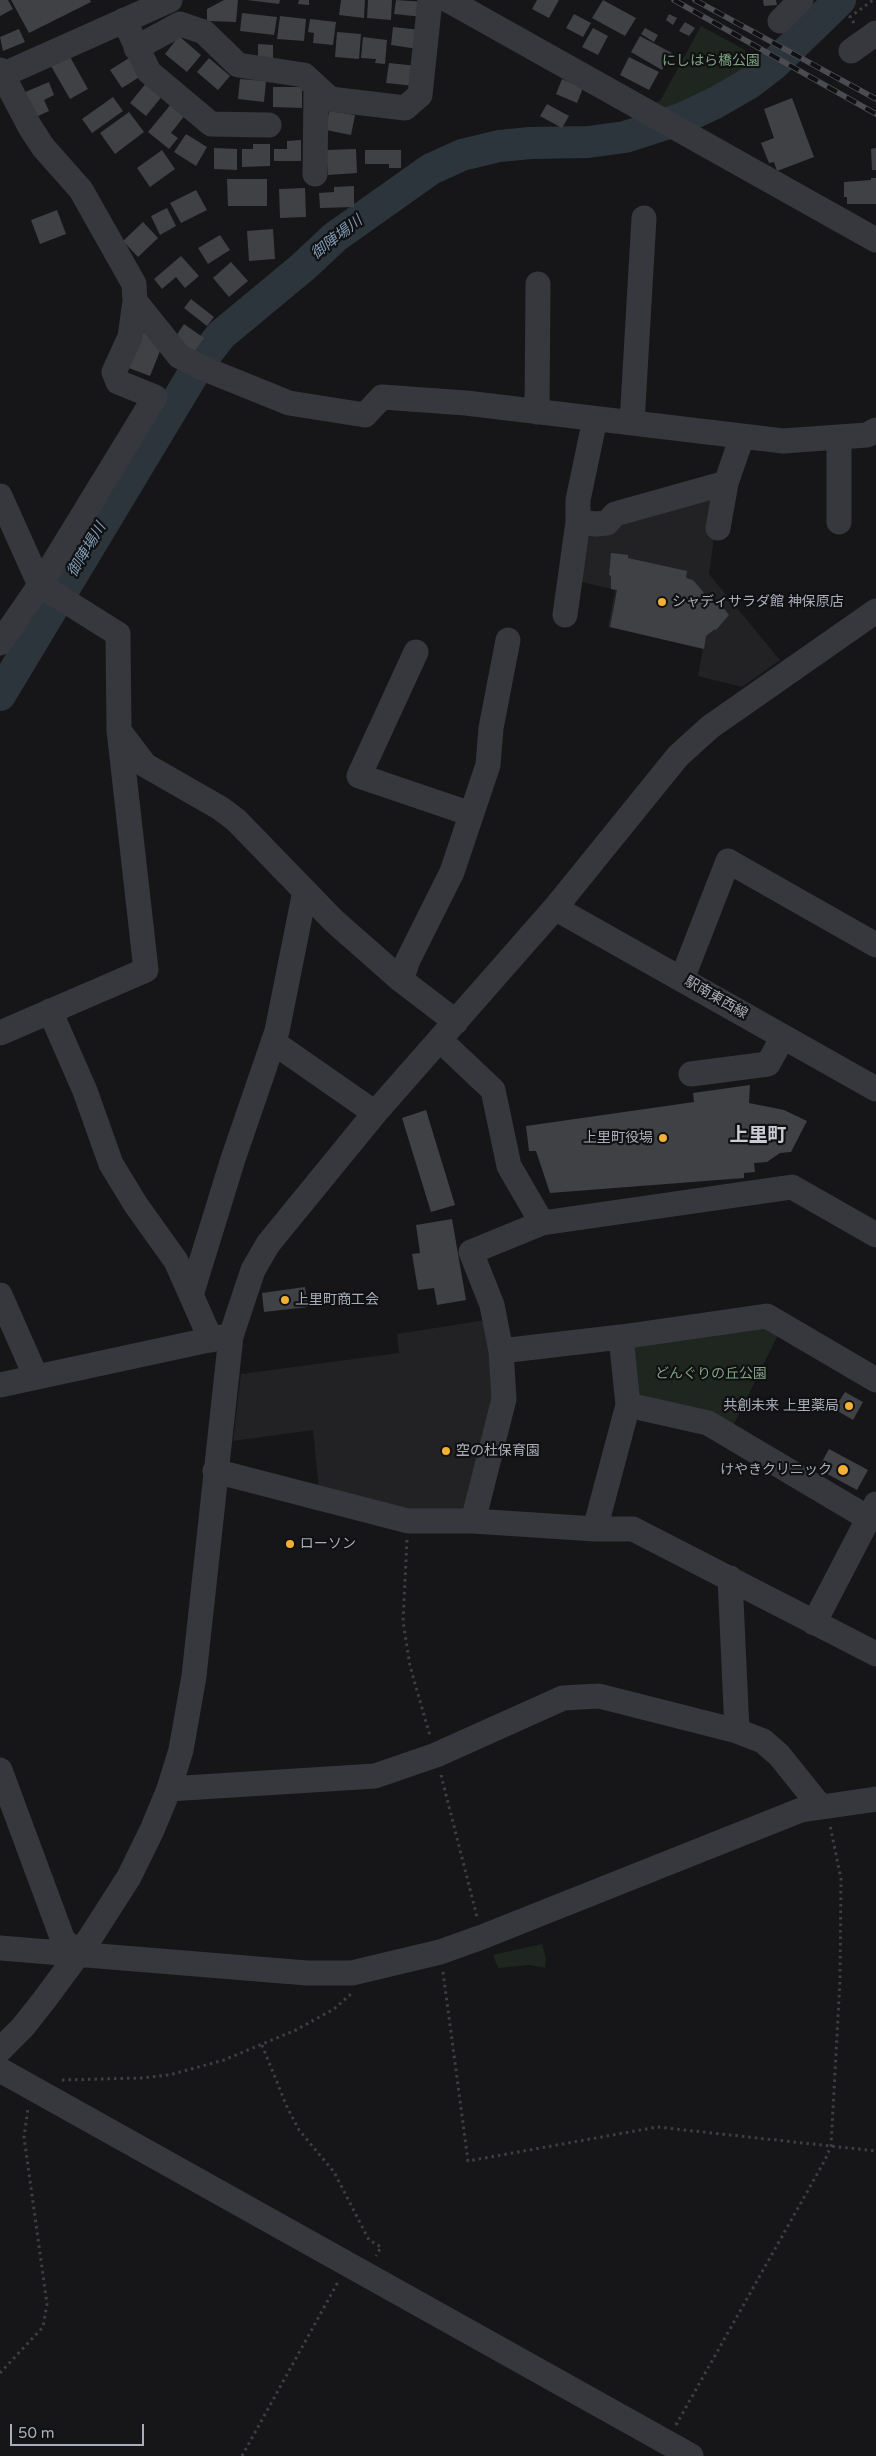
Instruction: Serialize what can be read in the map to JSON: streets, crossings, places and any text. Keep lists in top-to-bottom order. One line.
{"streets":{"street":["駅南東西線"]},"districts":["上里町"],"water":["御陣場川"],"parks":["にしはら橋公園","どんぐりの丘公園"],"places":["シャディサラダ館 神保原店","上里町役場","上里町商工会","共創未来 上里薬局","空の杜保育園","けやきクリニック","ローソン"],"scale_bar":"50 m"}
